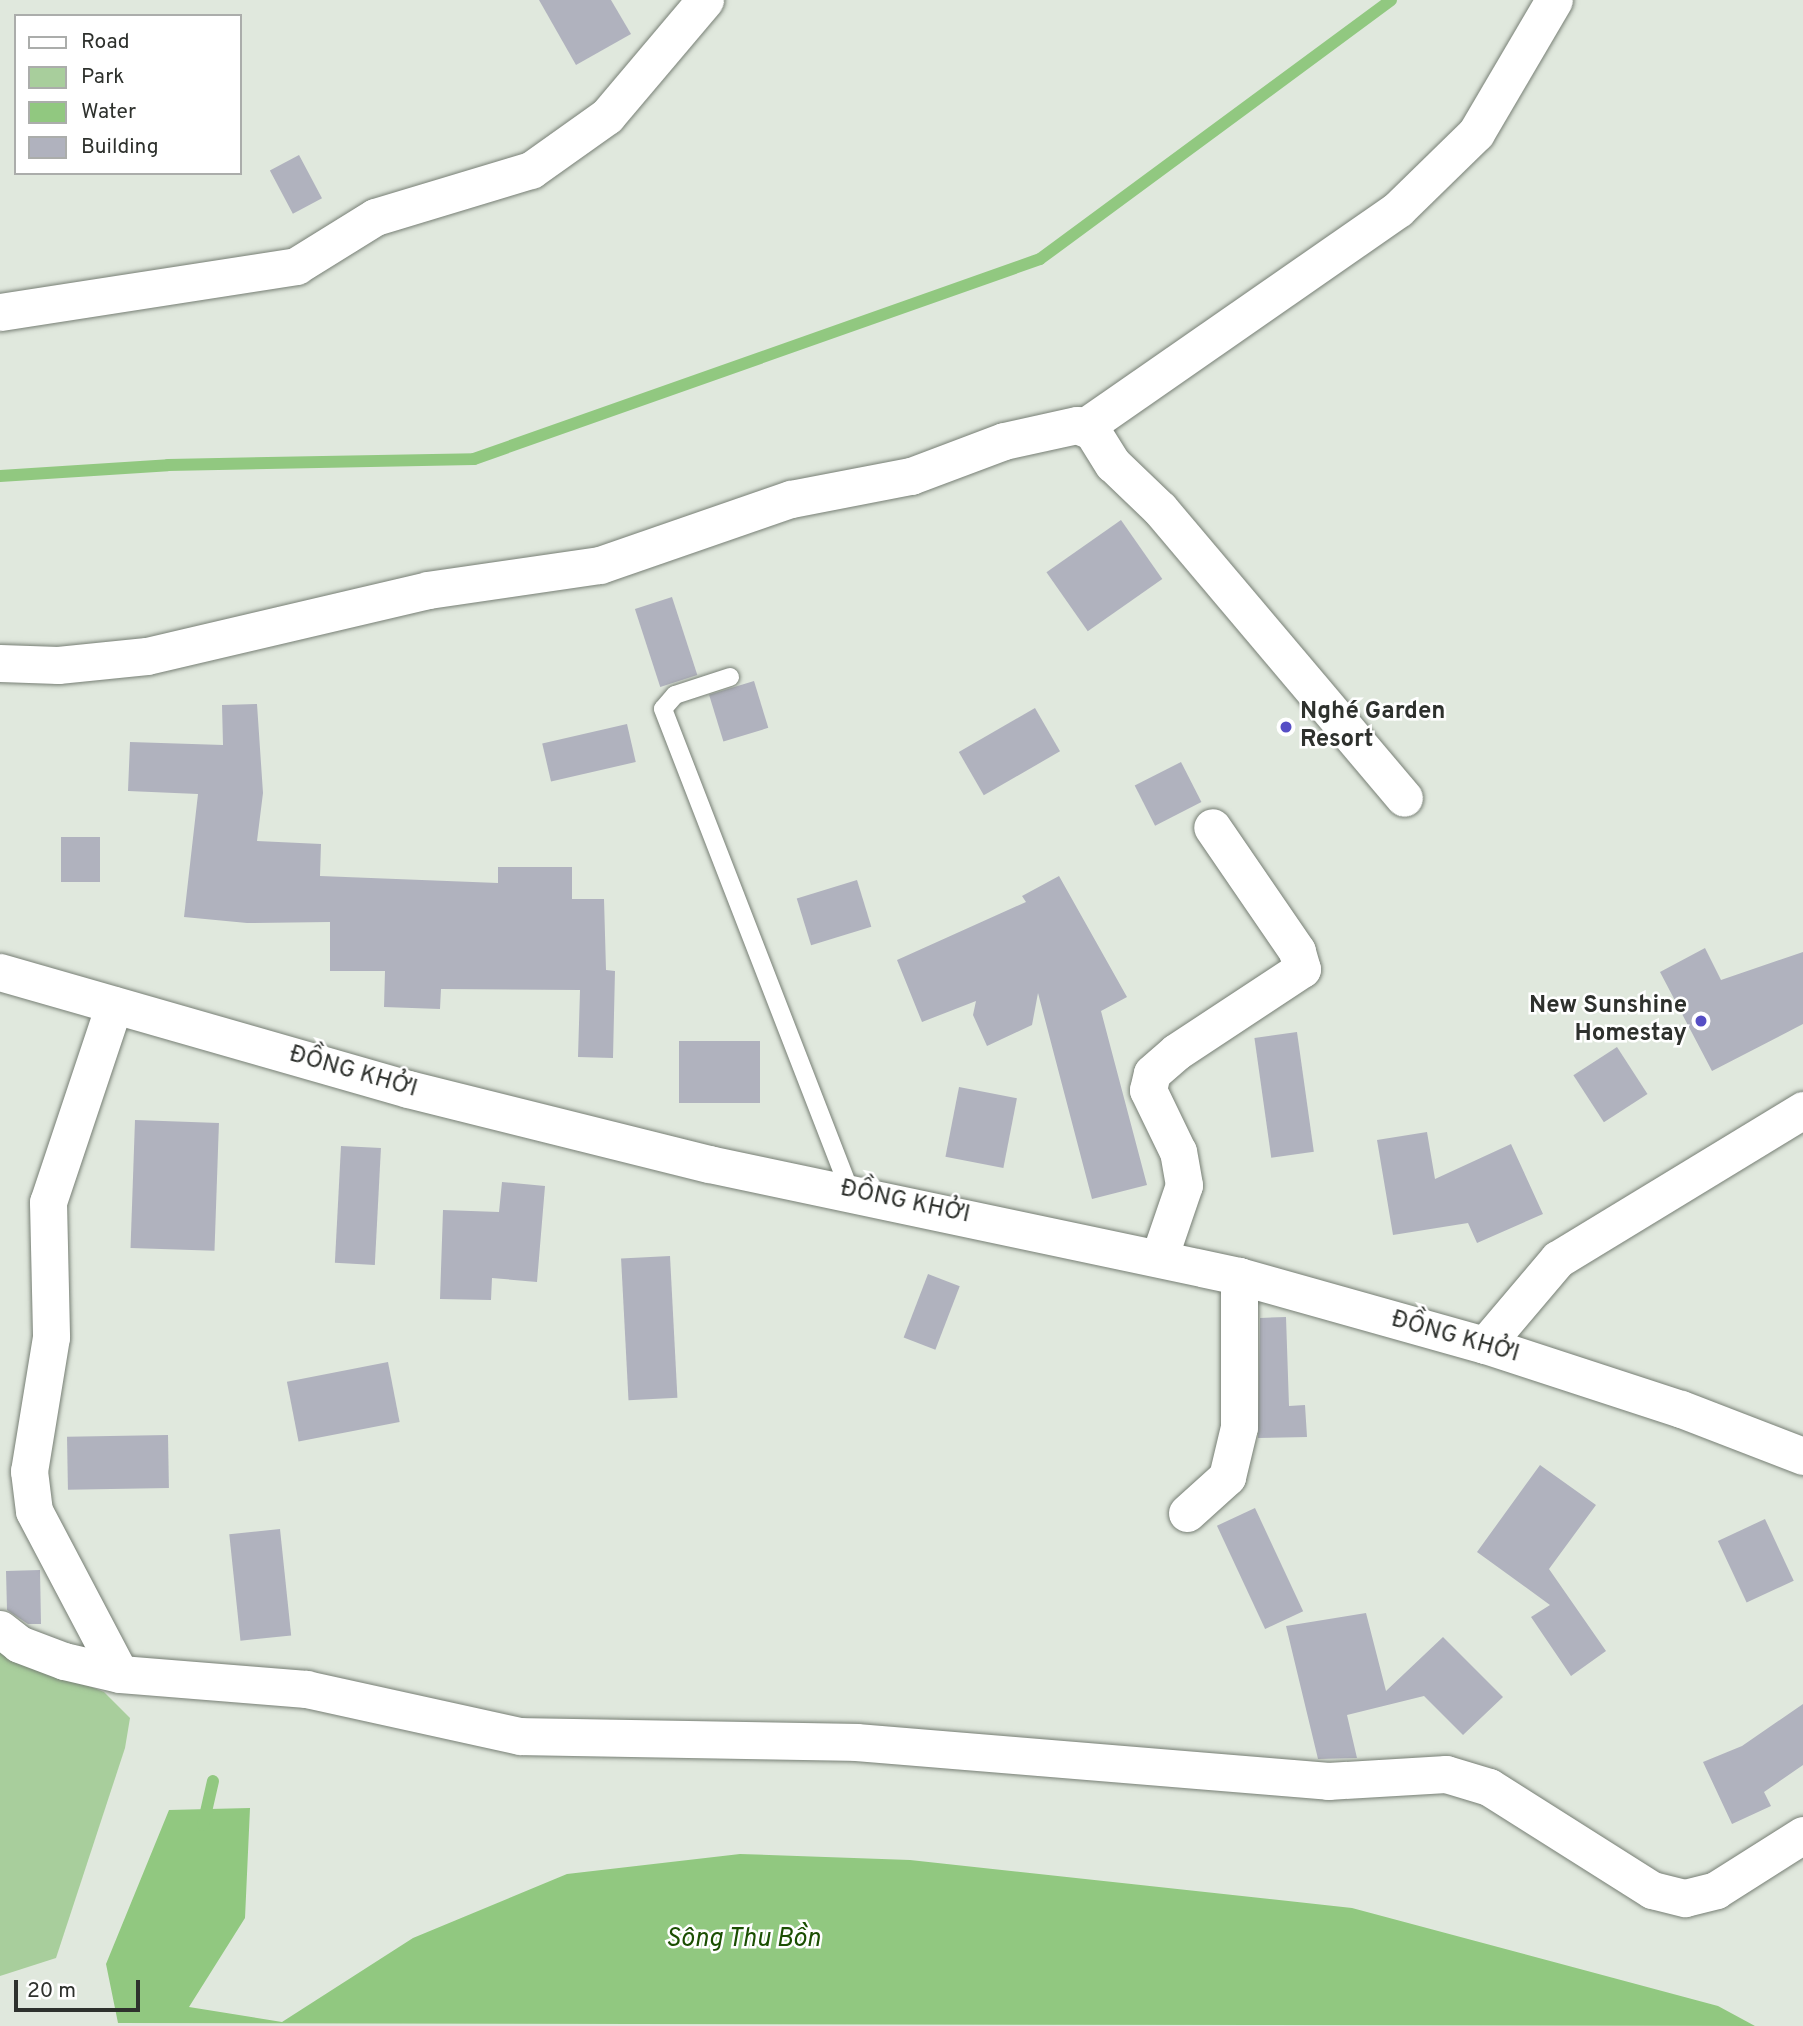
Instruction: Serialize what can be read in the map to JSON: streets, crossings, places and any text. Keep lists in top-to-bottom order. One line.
{"streets":{"street":["ĐỒNG KHỞI"]},"water":["Sông Thu Bồn"],"places":["Nghé Garden Resort","New Sunshine Homestay"],"legend":["Road","Park","Water","Building"],"scale_bar":"20 m"}
